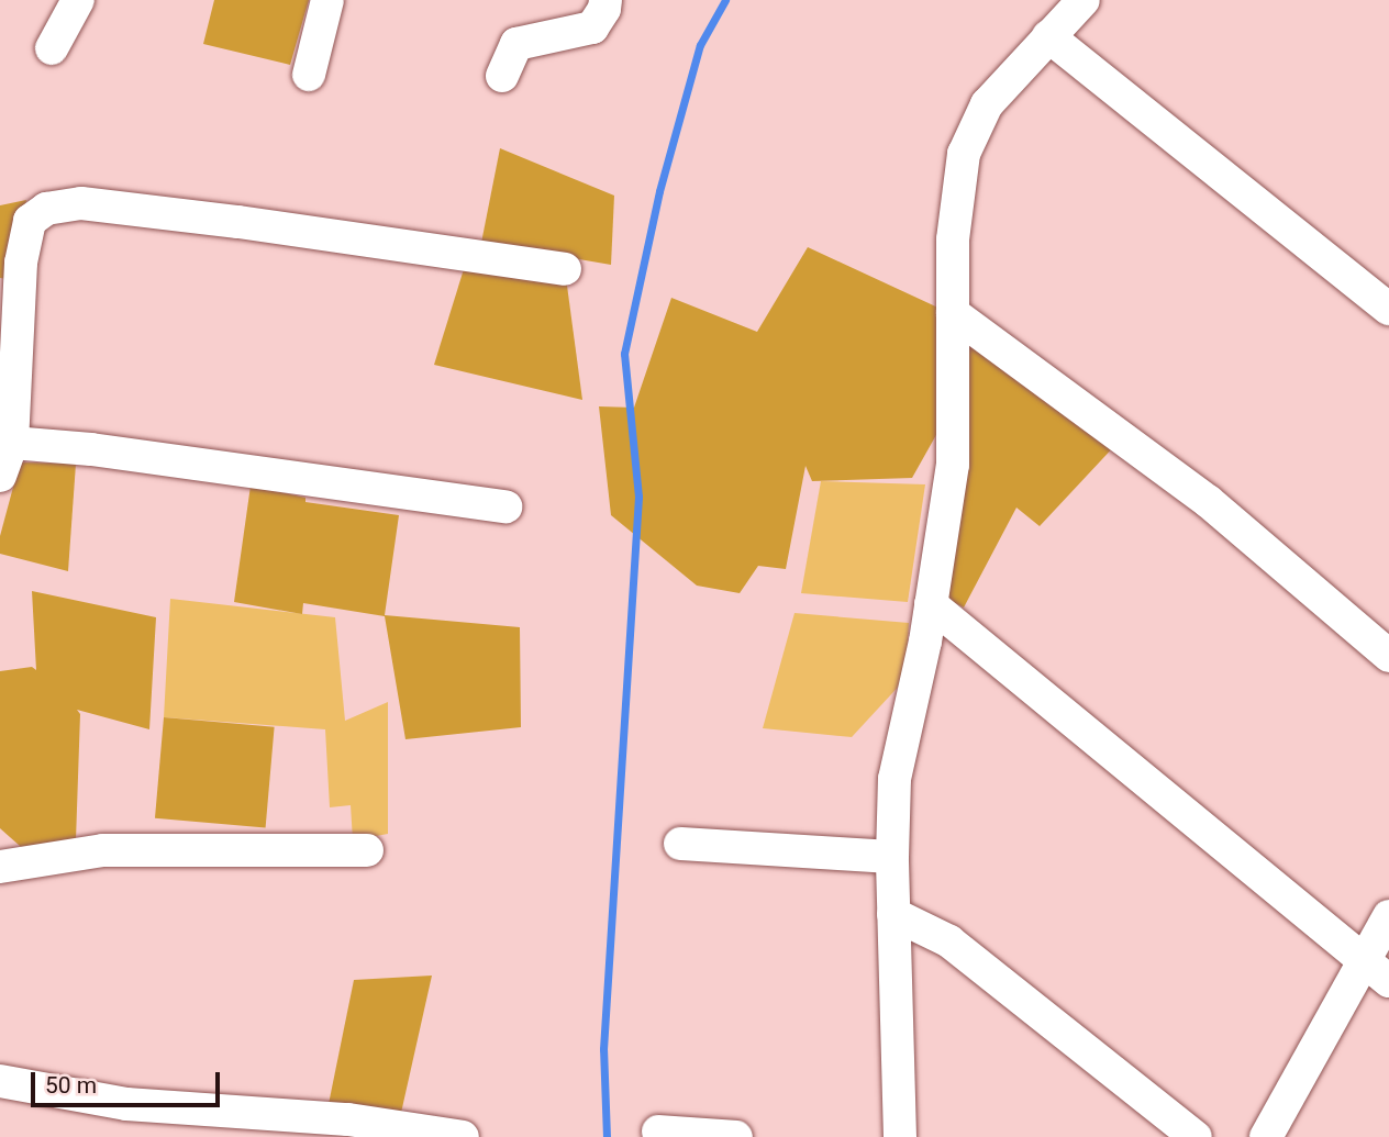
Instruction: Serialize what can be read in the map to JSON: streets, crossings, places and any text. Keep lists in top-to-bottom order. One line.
{"scale_bar":"50 m"}
